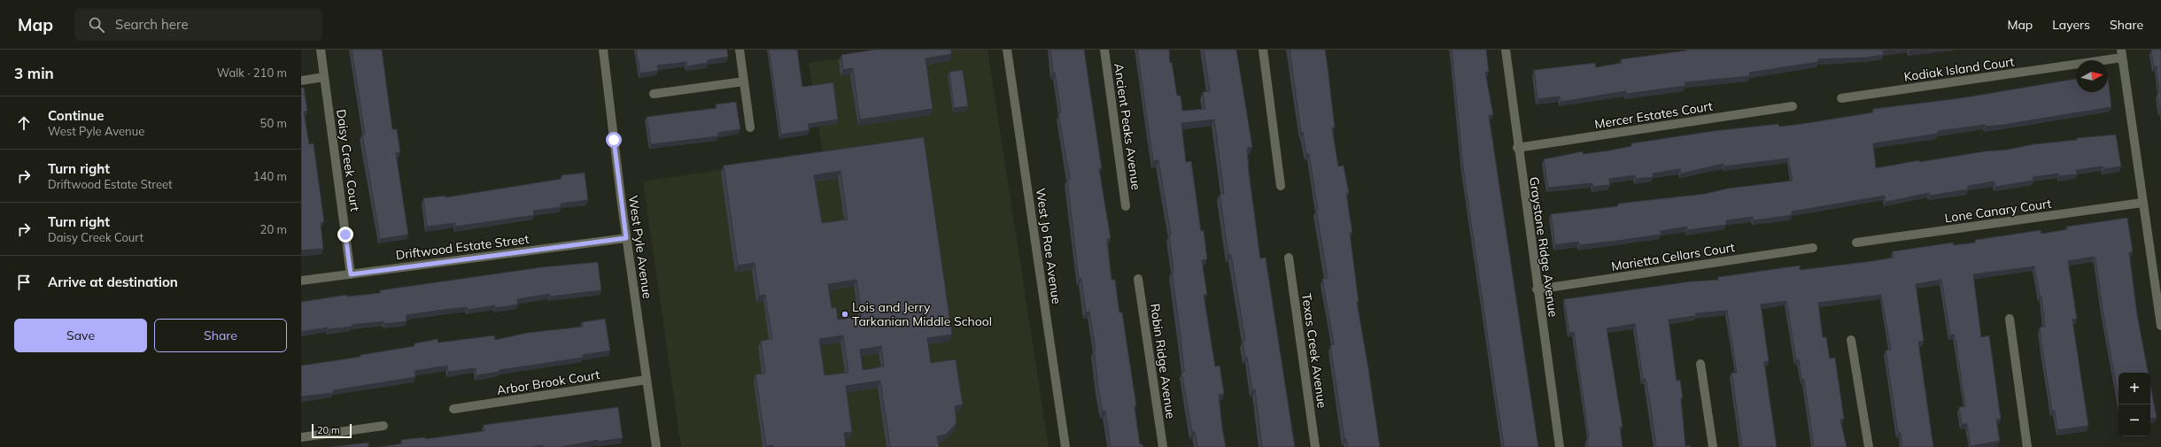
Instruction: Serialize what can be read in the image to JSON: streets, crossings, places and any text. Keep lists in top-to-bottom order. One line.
{"streets":{"street":["Kodiak Island Court","Mercer Estates Court","Ancient Peaks Avenue","Daisy Creek Court","Lone Canary Court","West Jo Rae Avenue","Driftwood Estate Street","West Pyle Avenue","Graystone Ridge Avenue","Marietta Cellars Court","Texas Creek Avenue","Robin Ridge Avenue","Arbor Brook Court"]},"crossings":[["Mercer Estates Court","Graystone Ridge Avenue"],["Daisy Creek Court","Driftwood Estate Street"],["Driftwood Estate Street","West Pyle Avenue"],["West Pyle Avenue","Arbor Brook Court"],["Graystone Ridge Avenue","Marietta Cellars Court"]],"places":["Lois and Jerry Tarkanian Middle School"],"scale_bar":"20 m","north":"right","page":{"header":"Map","search":"Search here","nav":["Map","Layers","Share"],"heading":["3 min","Walk · 210 m"],"list":[["Continue","West Pyle Avenue","50 m"],["Turn right","Driftwood Estate Street","140 m"],["Turn right","Daisy Creek Court","20 m"],"Arrive at destination"],"buttons":["Save","Share"],"map_buttons":["+","−"],"scale":"20 m"}}
